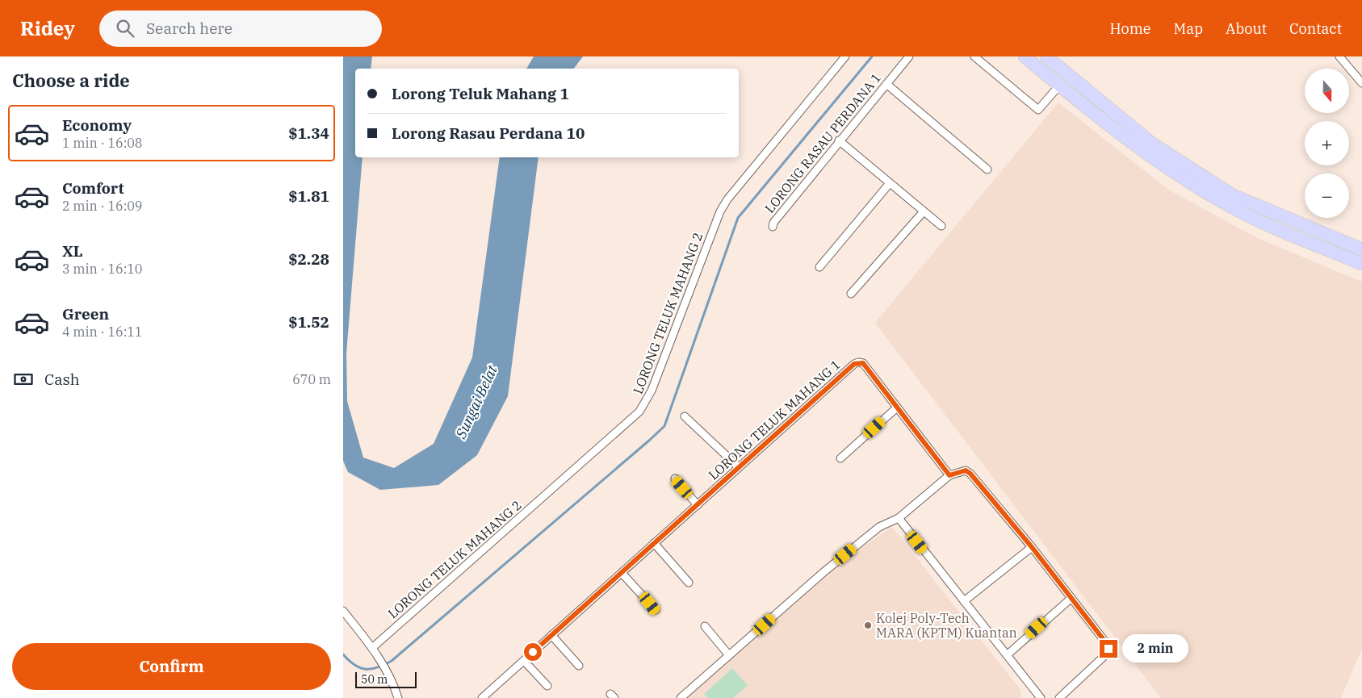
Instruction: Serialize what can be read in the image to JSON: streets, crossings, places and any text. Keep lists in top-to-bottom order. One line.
{"streets":{"street":["LORONG RASAU PERDANA 1","LORONG TELUK MAHANG 2","LORONG TELUK MAHANG 1"]},"water":["Sungai Belat"],"places":["Kolej Poly-Tech MARA (KPTM) Kuantan"],"scale_bar":"50 m","north":"bottom","page":{"header":"Ridey","search":"Search here","nav":["Home","Map","About","Contact"],"heading":"Choose a ride","map_buttons":["+","−"],"banner":["Lorong Teluk Mahang 1","Lorong Rasau Perdana 10"],"list":[{"name":"Economy","note":"1 min · 16:08","value":"$1.34"},{"name":"Comfort","note":"2 min · 16:09","value":"$1.81"},{"name":"XL","note":"3 min · 16:10","value":"$2.28"},{"name":"Green","note":"4 min · 16:11","value":"$1.52"}],"pay":["Cash","670 m"],"bubble":"2 min","buttons":"Confirm","scale":"50 m"}}
